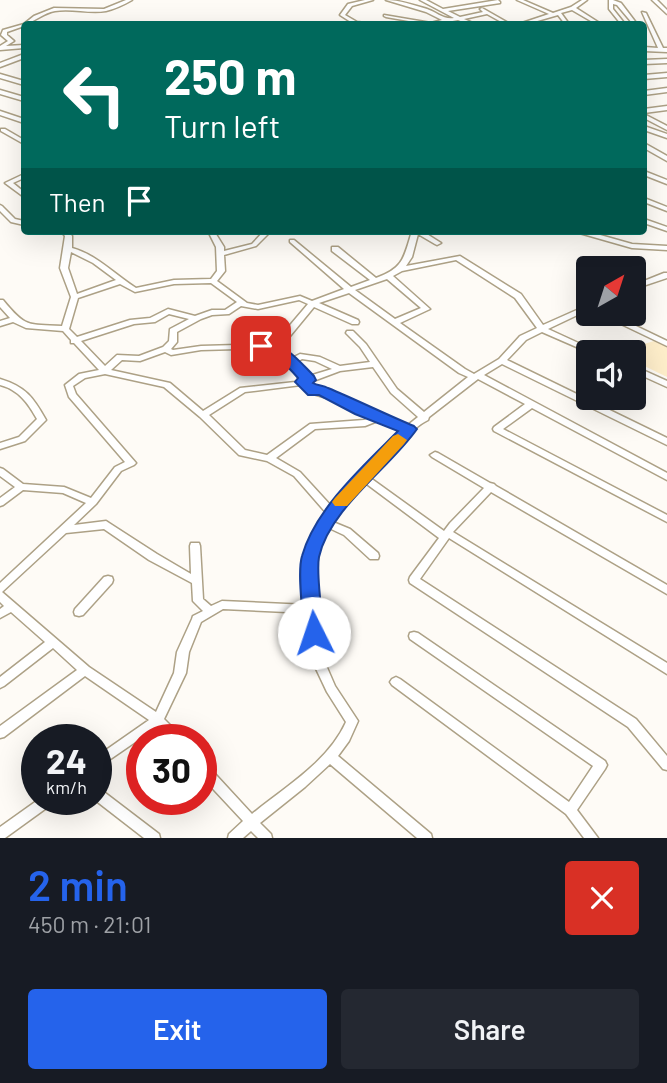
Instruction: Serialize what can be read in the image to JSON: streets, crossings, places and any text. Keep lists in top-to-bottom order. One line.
{"north":"top right","page":{"turn":["250 m","Turn left"],"then":"Then","speed":"24 km/h","limit":"30","heading":["2 min","450 m · 21:01"],"buttons":["Exit","Share"]}}
